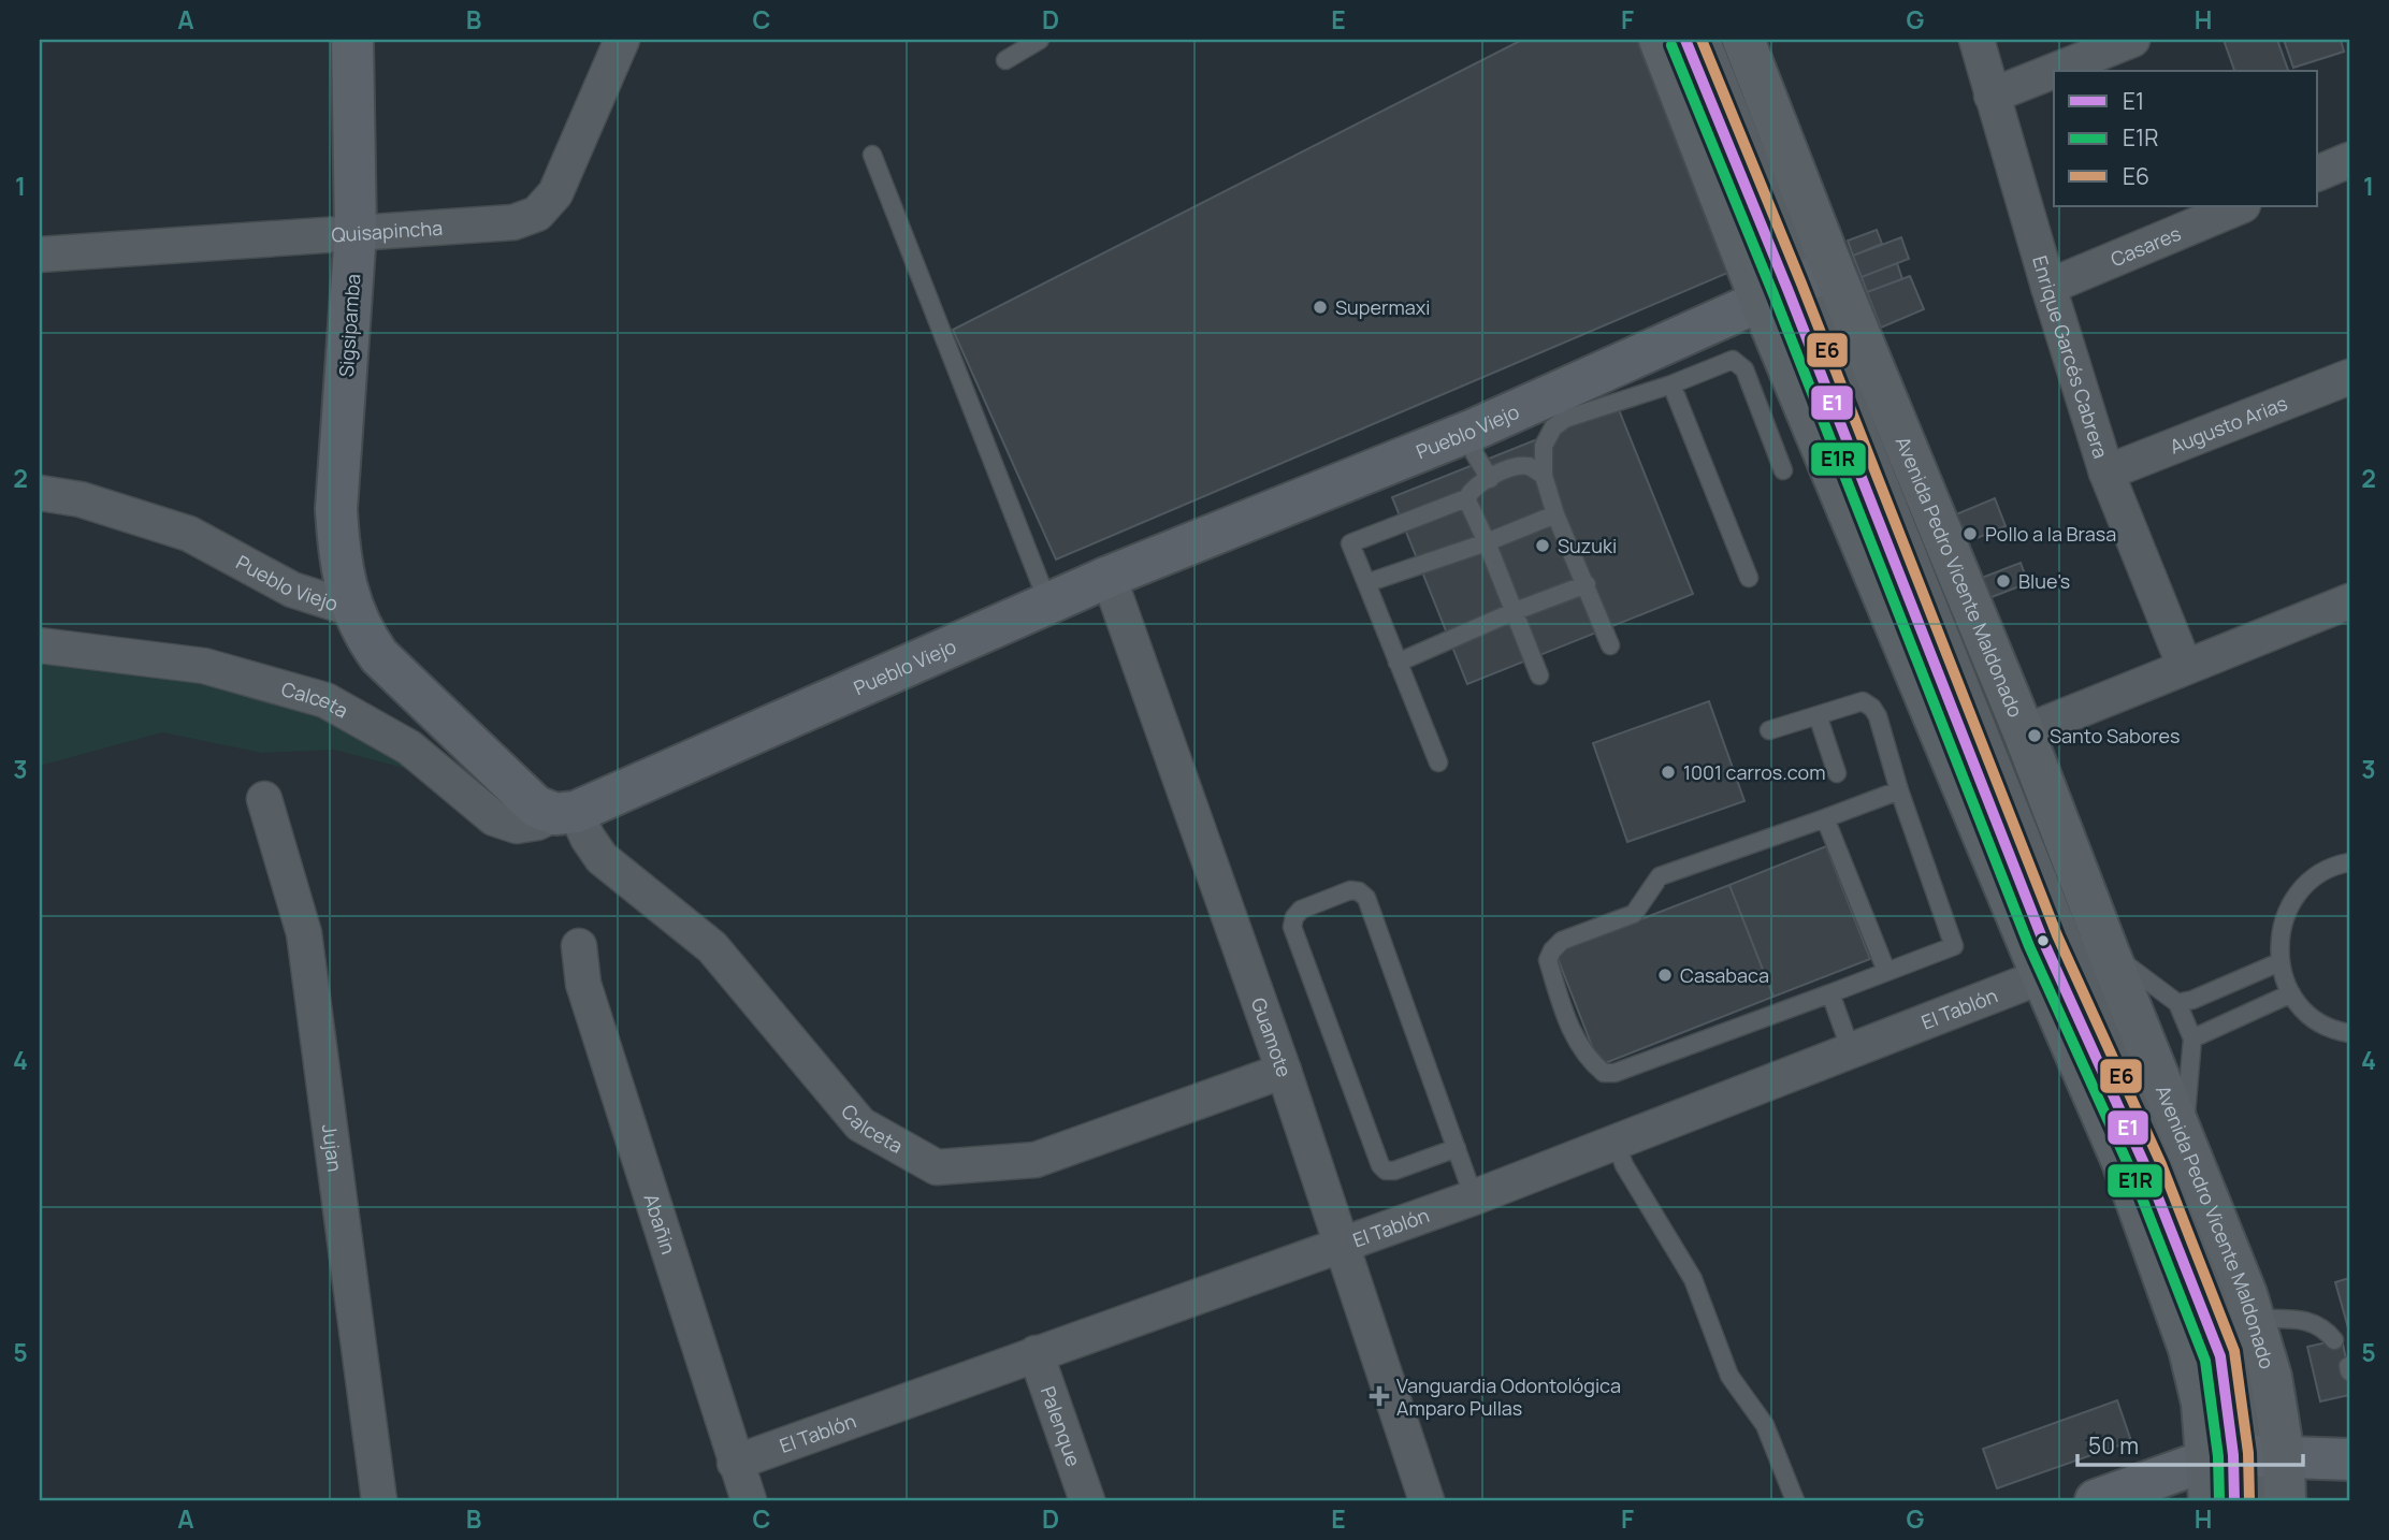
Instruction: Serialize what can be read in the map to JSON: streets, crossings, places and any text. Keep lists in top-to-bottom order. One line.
{"streets":{"main road":["Avenida Pedro Vicente Maldonado"],"street":["Quisapincha","Casares","Sigsipamba","Enrique Garcés Cabrera","Augusto Arias","Pueblo Viejo","Calceta","El Tablón","Guamote","Jujan","Abañin","Palenque"]},"crossings":[["Quisapincha","Sigsipamba"],["Casares","Enrique Garcés Cabrera"],["Sigsipamba","Pueblo Viejo"],["Enrique Garcés Cabrera","Augusto Arias"],["Pueblo Viejo","Avenida Pedro Vicente Maldonado"],["Pueblo Viejo","Calceta"],["Pueblo Viejo","Guamote"],["Avenida Pedro Vicente Maldonado","El Tablón"],["Calceta","Guamote"],["El Tablón","Guamote"],["El Tablón","Abañin"],["El Tablón","Palenque"]],"places":{"other":["Supermaxi","Pollo a la Brasa","Suzuki","Blue's","Santo Sabores","1001 carros.com","Casabaca"],"health":["Vanguardia Odontológica Amparo Pullas"]},"lines":["transit line E1","transit line E6","transit line E1R"],"legend":["E1","E1R","E6"],"scale_bar":"50 m","grid":{"columns":["A","B","C","D","E","F","G","H"],"rows":["1","2","3","4","5"]}}
